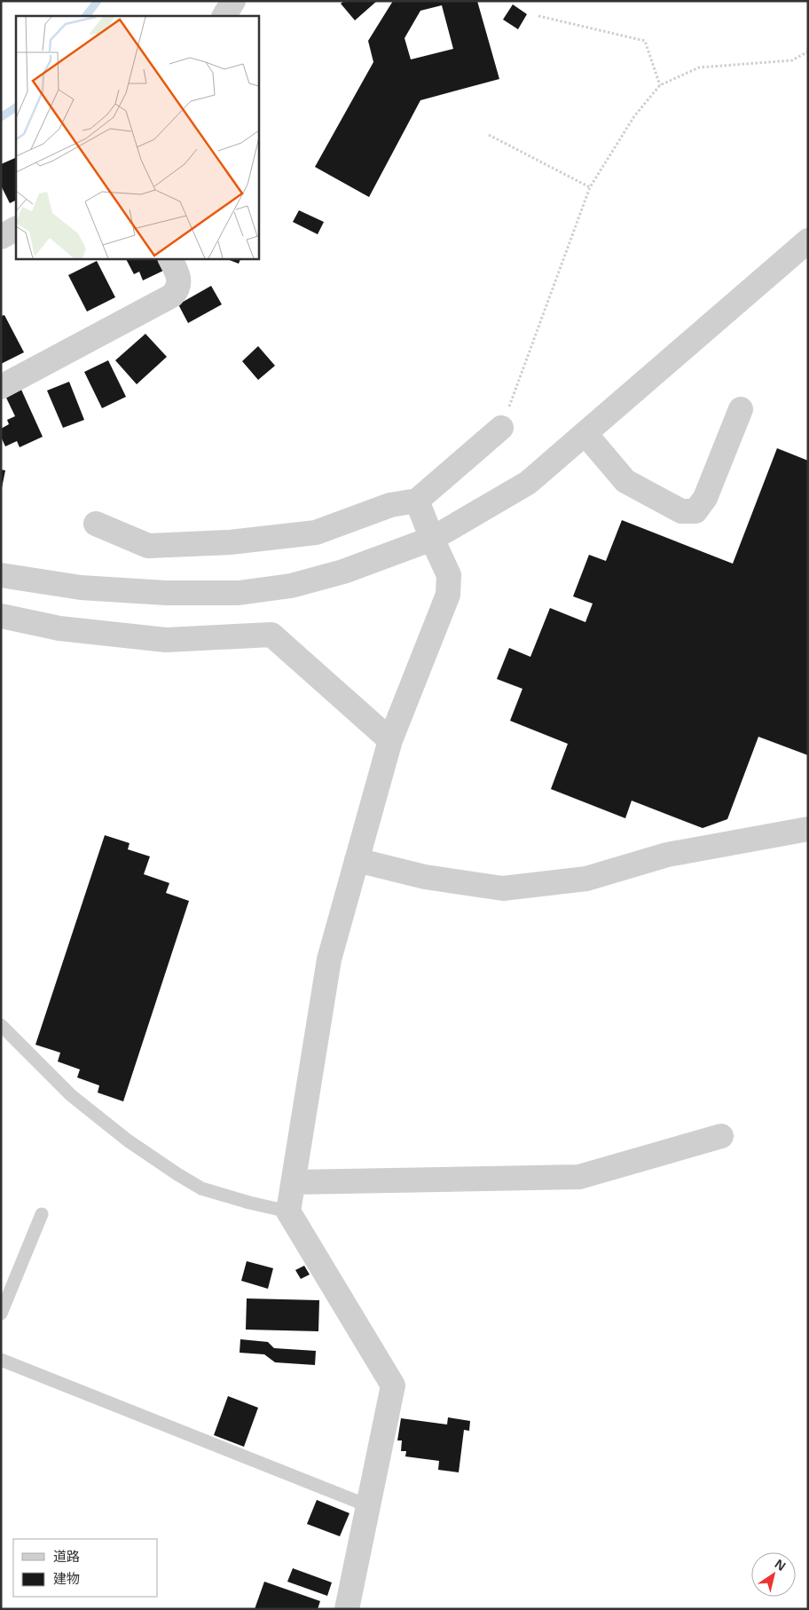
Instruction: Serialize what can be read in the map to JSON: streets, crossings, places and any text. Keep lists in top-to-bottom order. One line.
{"legend":["道路","建物"],"north":"top right"}
